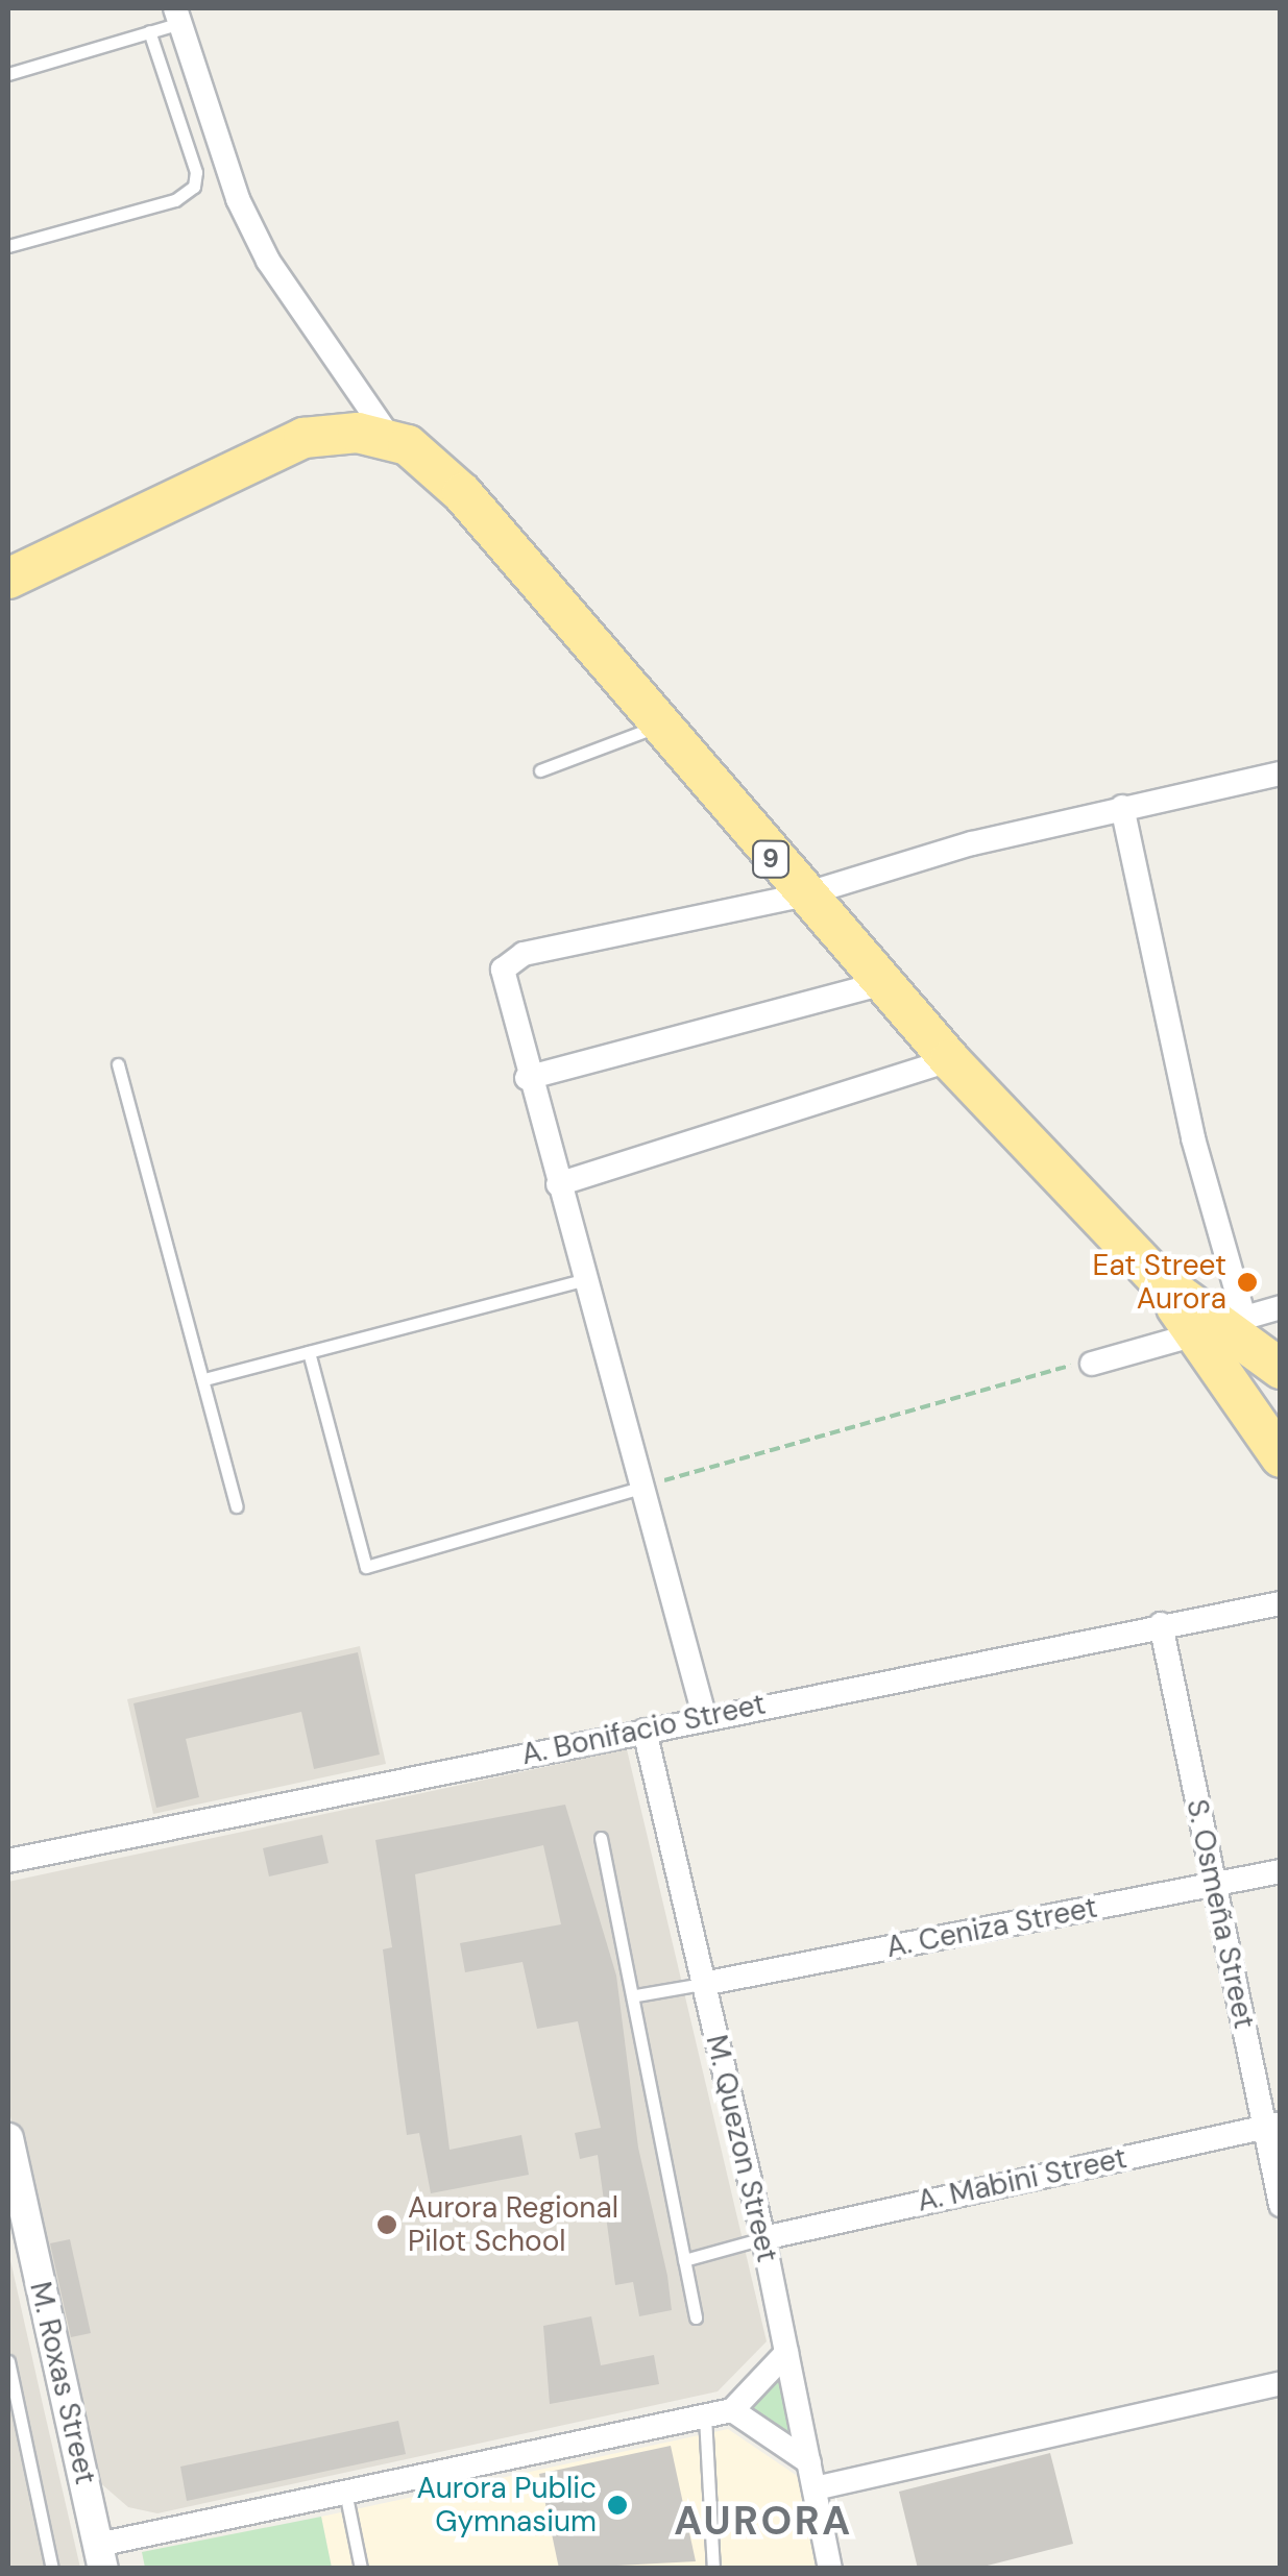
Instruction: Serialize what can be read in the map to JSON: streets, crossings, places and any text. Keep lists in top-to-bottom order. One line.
{"streets":{"highway":["9"],"street":["A. Bonifacio Street","S. Osmeña Street","A. Ceniza Street","M. Quezon Street","A. Mabini Street","M. Roxas Street"]},"crossings":[["A. Bonifacio Street","S. Osmeña Street"],["A. Bonifacio Street","M. Quezon Street"],["S. Osmeña Street","A. Ceniza Street"],["S. Osmeña Street","A. Mabini Street"],["A. Ceniza Street","M. Quezon Street"],["M. Quezon Street","A. Mabini Street"]],"districts":["AURORA"],"places":["Eat Street Aurora","Aurora Regional Pilot School","Aurora Public Gymnasium"]}
